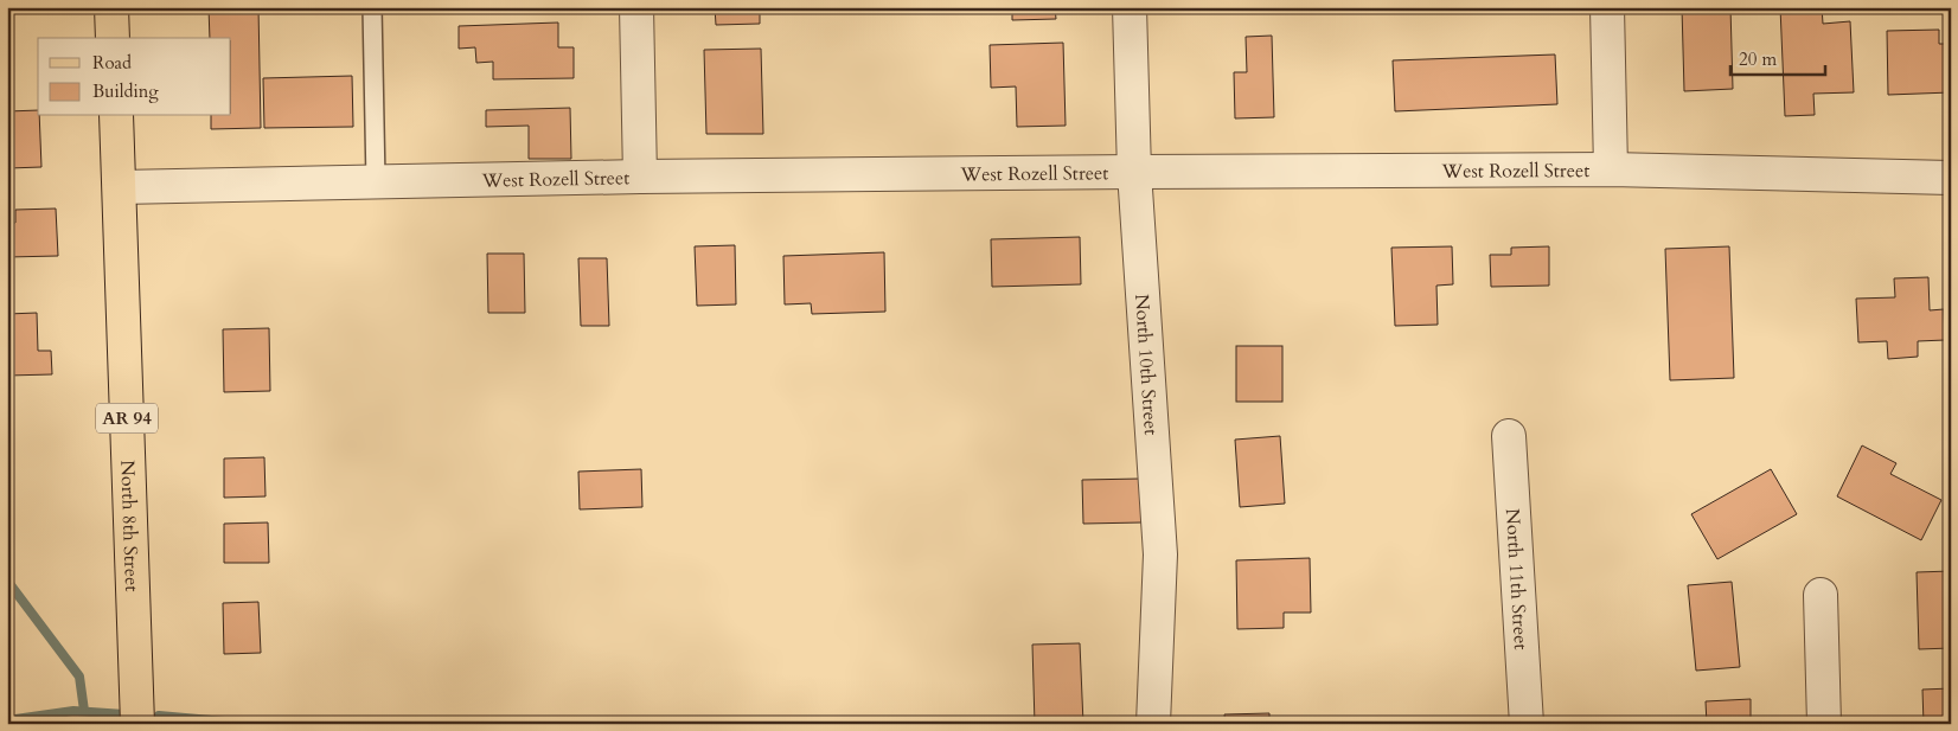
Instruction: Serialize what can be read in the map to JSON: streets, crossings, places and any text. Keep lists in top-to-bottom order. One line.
{"streets":{"main road":["AR 94","North 8th Street"],"street":["West Rozell Street","North 10th Street","North 11th Street"]},"crossings":[["West Rozell Street","North 10th Street"],["West Rozell Street","North 8th Street"]],"legend":["Road","Building"],"scale_bar":"20 m"}
